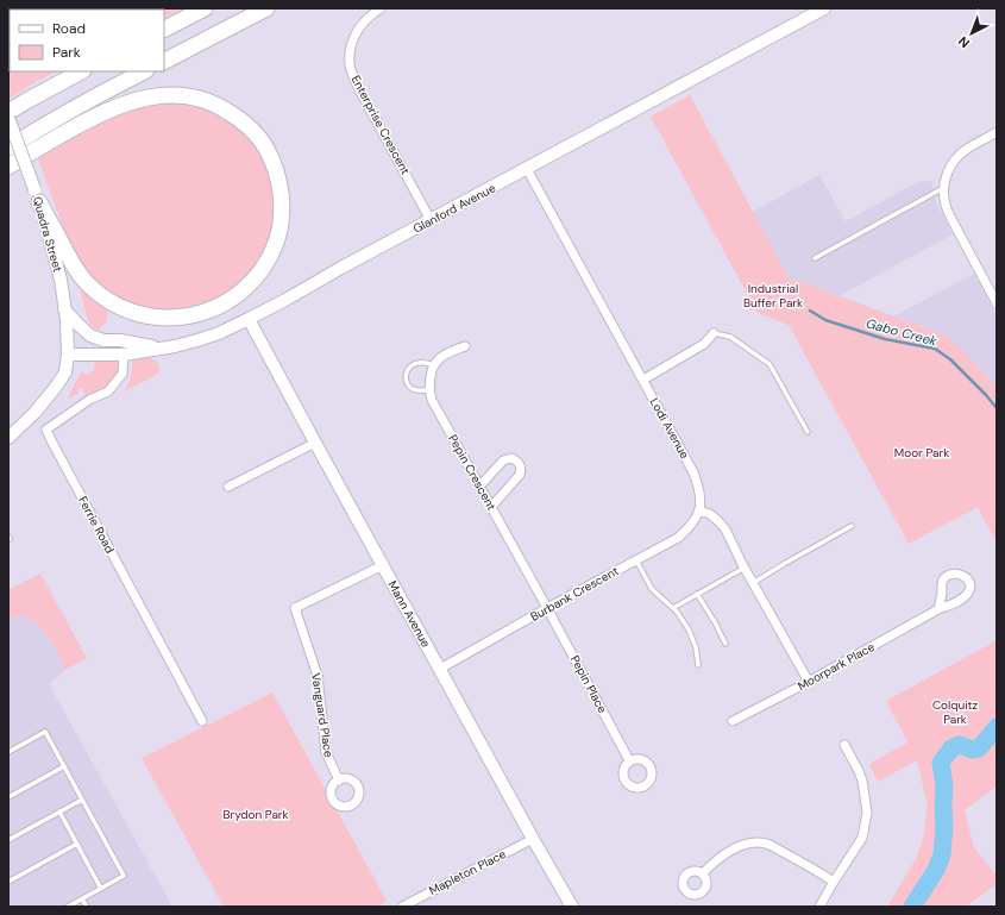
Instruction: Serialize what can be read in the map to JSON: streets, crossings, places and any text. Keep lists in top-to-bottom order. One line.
{"streets":{"main road":["Glanford Avenue","Quadra Street","Mann Avenue"],"street":["Enterprise Crescent","Lodi Avenue","Pepin Crescent","Ferrie Road","Burbank Crescent","Moorpark Place","Pepin Place","Vanguard Place","Mapleton Place"]},"crossings":[["Enterprise Crescent","Glanford Avenue"],["Glanford Avenue","Quadra Street"],["Glanford Avenue","Lodi Avenue"],["Glanford Avenue","Ferrie Road"],["Glanford Avenue","Mann Avenue"],["Lodi Avenue","Burbank Crescent"],["Pepin Crescent","Burbank Crescent"],["Pepin Crescent","Pepin Place"],["Burbank Crescent","Mann Avenue"],["Burbank Crescent","Pepin Place"],["Mann Avenue","Vanguard Place"],["Mann Avenue","Mapleton Place"]],"water":["Gabo Creek"],"parks":["Industrial Buffer Park","Moor Park","Colquitz Park","Brydon Park"],"legend":["Road","Park"],"north":"bottom left"}
